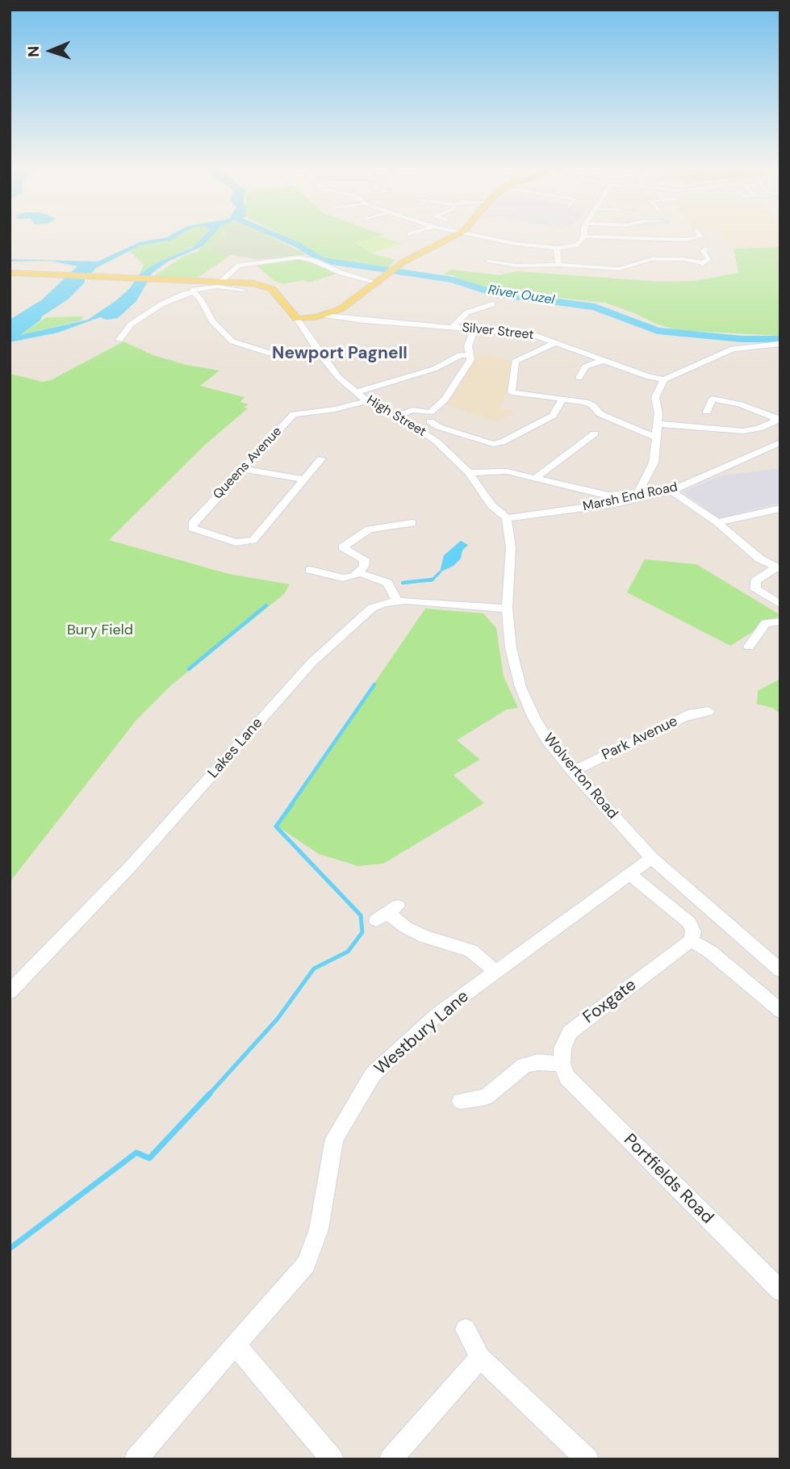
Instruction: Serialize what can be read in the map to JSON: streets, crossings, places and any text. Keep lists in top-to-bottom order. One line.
{"streets":{"main road":["High Street"],"street":["Silver Street","Queens Avenue","Marsh End Road","Park Avenue","Lakes Lane","Wolverton Road","Foxgate","Westbury Lane","Portfields Road"]},"crossings":[["High Street","Queens Avenue"],["High Street","Marsh End Road"],["High Street","Wolverton Road"],["Marsh End Road","Wolverton Road"],["Park Avenue","Wolverton Road"],["Lakes Lane","Wolverton Road"],["Wolverton Road","Westbury Lane"],["Foxgate","Portfields Road"]],"districts":["Newport Pagnell"],"water":["River Ouzel"],"parks":["Bury Field"],"north":"left"}
